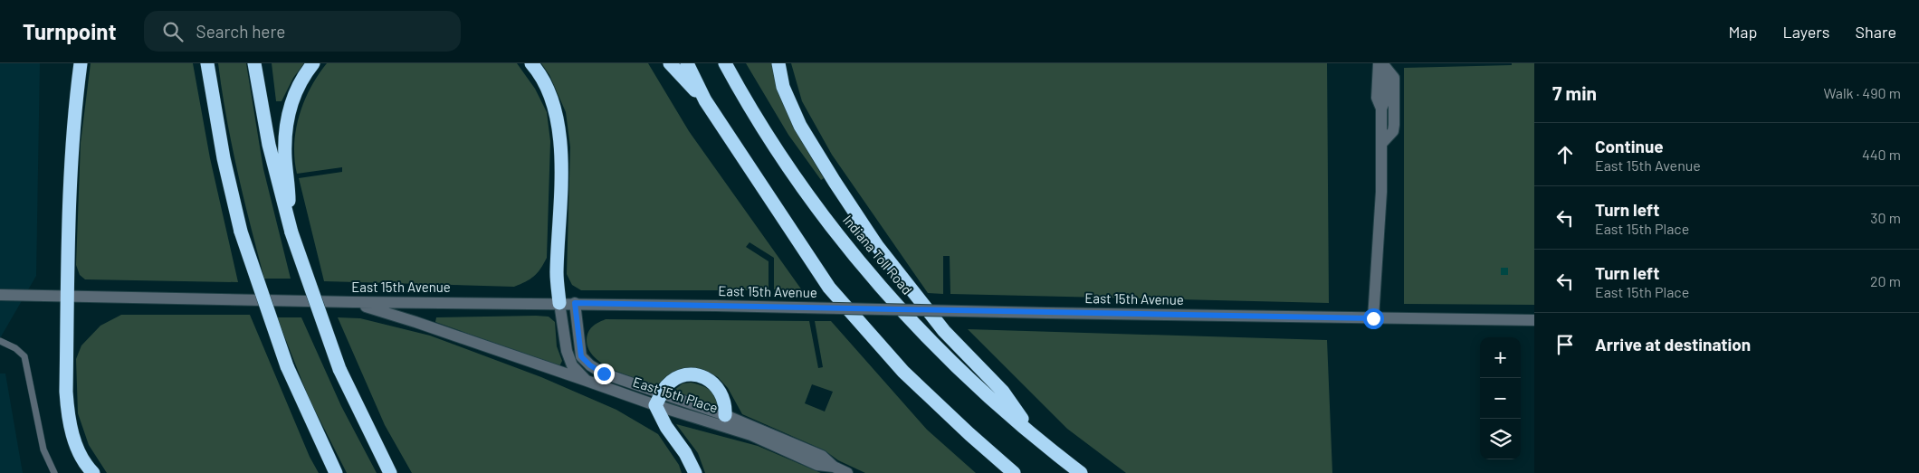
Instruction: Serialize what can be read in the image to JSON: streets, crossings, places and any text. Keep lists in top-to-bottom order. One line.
{"streets":{"highway":["Indiana Toll Road"],"street":["East 15th Avenue","East 15th Place"]},"crossings":[["East 15th Avenue","East 15th Place"]],"page":{"header":"Turnpoint","search":"Search here","nav":["Map","Layers","Share"],"heading":["7 min","Walk · 490 m"],"list":[["Continue","East 15th Avenue","440 m"],["Turn left","East 15th Place","30 m"],["Turn left","East 15th Place","20 m"],"Arrive at destination"],"map_buttons":["+","−"]}}
